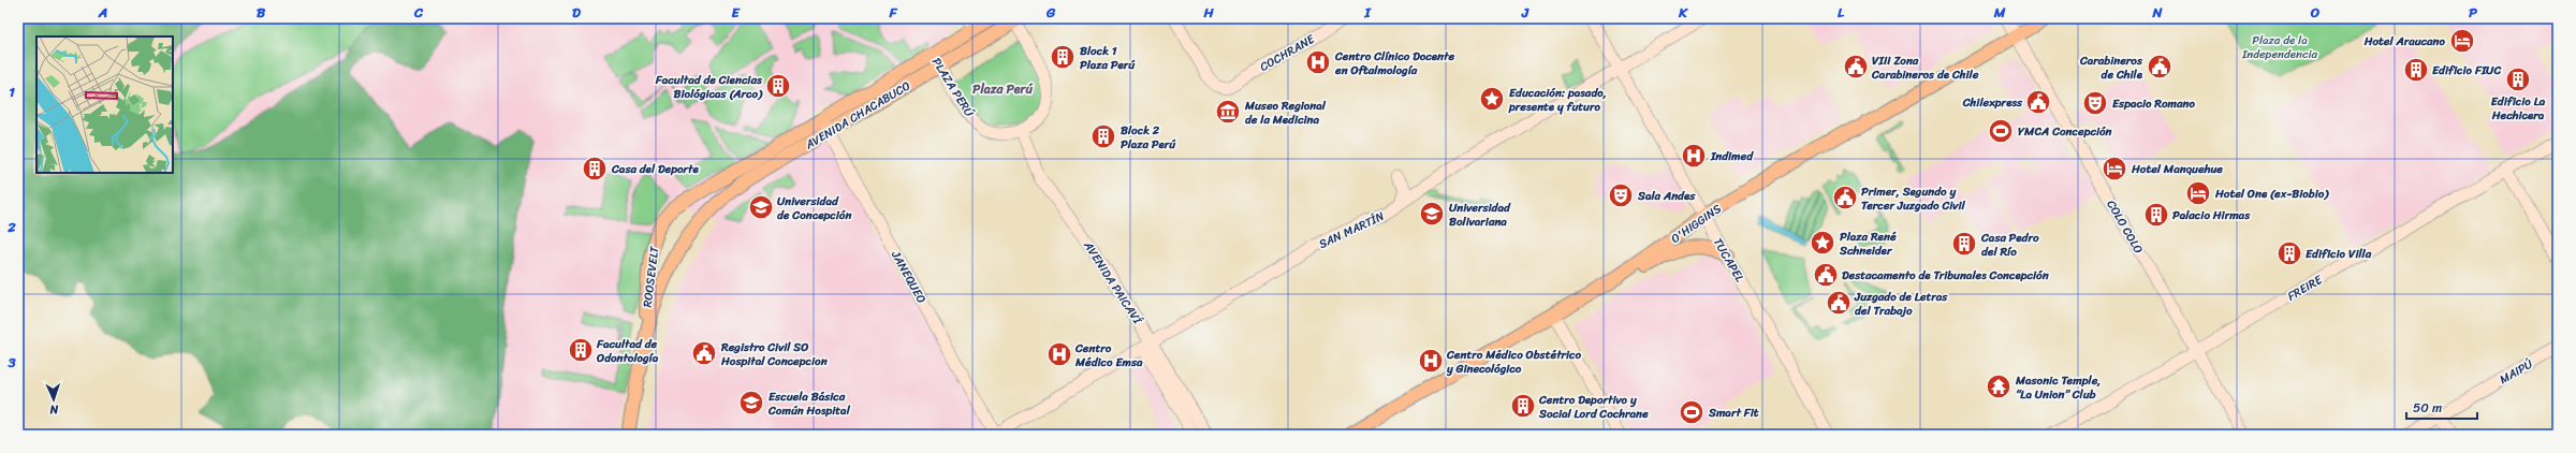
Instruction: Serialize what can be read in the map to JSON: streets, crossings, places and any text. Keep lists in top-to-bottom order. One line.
{"streets":{"main road":["COCHRANE","PLAZA PERÚ","AVENIDA CHACABUCO","O'HIGGINS","COLO COLO","SAN MARTÍN","TUCAPEL","ROOSEVELT","JANEQUEO","AVENIDA PAICAVÍ","FREIRE","MAIPÚ"]},"crossings":[["PLAZA PERÚ","AVENIDA CHACABUCO"],["PLAZA PERÚ","AVENIDA PAICAVÍ"],["AVENIDA CHACABUCO","ROOSEVELT"],["AVENIDA CHACABUCO","JANEQUEO"],["AVENIDA CHACABUCO","AVENIDA PAICAVÍ"],["O'HIGGINS","COLO COLO"],["O'HIGGINS","TUCAPEL"],["COLO COLO","FREIRE"],["SAN MARTÍN","TUCAPEL"],["SAN MARTÍN","JANEQUEO"],["SAN MARTÍN","AVENIDA PAICAVÍ"]],"districts":["Plaza Perú"],"parks":["Plaza de la Independencia"],"places":{"hotel":["Hotel Araucano","Hotel Manquehue","Hotel One (ex-Biobio)"],"building":["Block 1 Plaza Perú","Edificio FIUC","Edificio La Hechicera","Facultad de Ciencias Biológicas (Arco)","Block 2 Plaza Perú","Casa del Deporte","Palacio Hirmas","Casa Pedro del Río","Edificio Villa","Facultad de Odontología","Centro Deportivo y Social Lord Cochrane"],"hospital":["Centro Clínico Docente en Oftalmología","Indimed","Centro Médico Emsa","Centro Médico Obstétrico y Ginecológico"],"public building":["VIII Zona Carabineros de Chile","Carabineros de Chile","Chilexpress","Primer, Segundo y Tercer Juzgado Civil","Destacamento de Tribunales Concepción","Juzgado de Letras del Trabajo","Registro Civil SO Hospital Concepcion"],"place":["Educación: pasado, presente y futuro","Plaza René Schneider"],"theatre":["Espacio Romano","Sala Andes"],"museum":["Museo Regional de la Medicina"],"sports":["YMCA Concepción","Smart Fit"],"school or university":["Universidad de Concepción","Universidad Bolivariana","Escuela Básica Común Hospital"],"temple":["Masonic Temple, “La Union” Club"]},"scale_bar":"50 m","north":"bottom","grid":{"columns":["A","B","C","D","E","F","G","H","I","J","K","L","M","N","O","P"],"rows":["1","2","3"]}}
